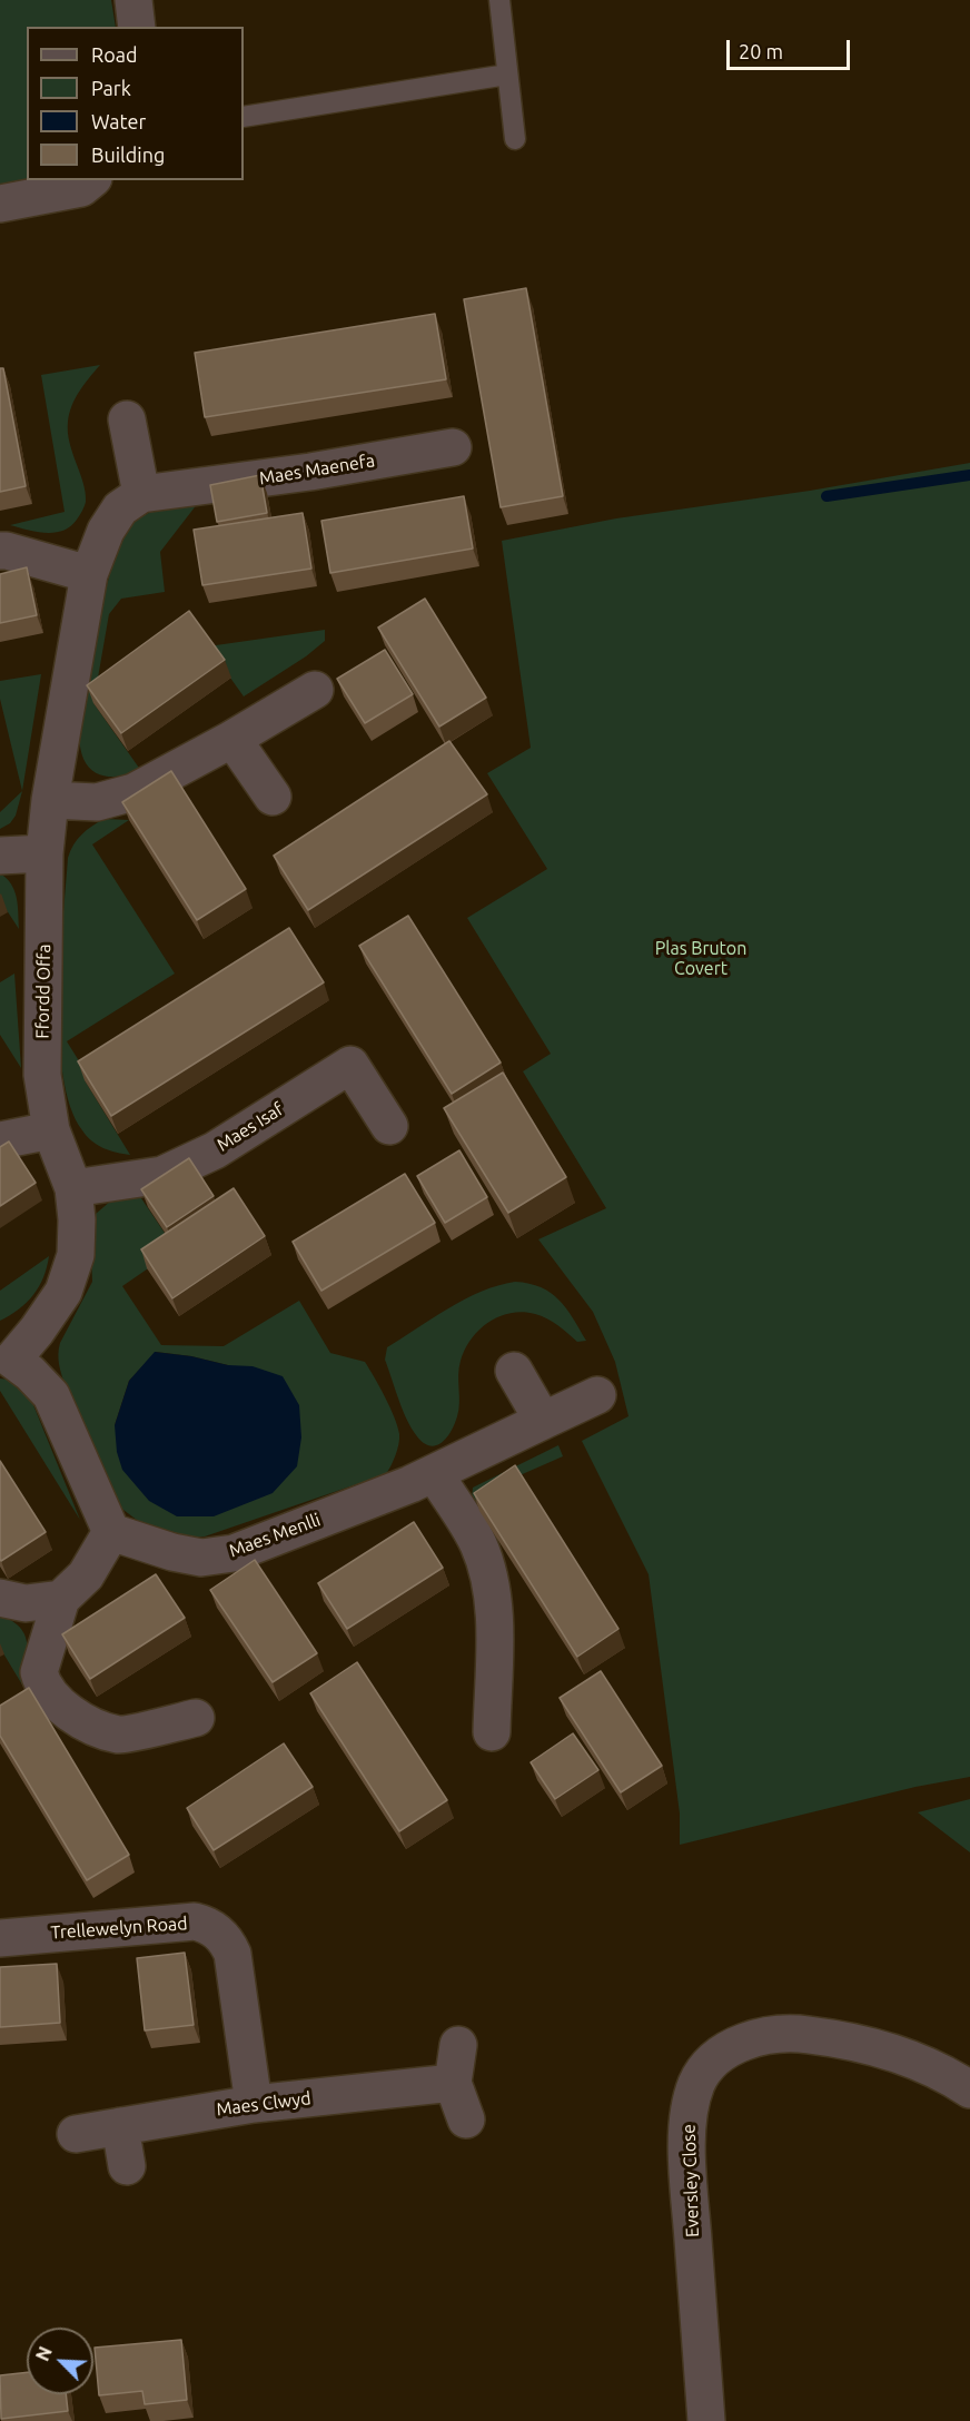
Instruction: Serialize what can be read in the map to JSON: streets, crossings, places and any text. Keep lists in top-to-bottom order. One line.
{"streets":{"street":["Maes Maenefa","Ffordd Offa","Maes Isaf","Maes Menlli","Trellewelyn Road","Maes Clwyd","Eversley Close"]},"crossings":[["Maes Maenefa","Ffordd Offa"],["Ffordd Offa","Maes Isaf"],["Ffordd Offa","Maes Menlli"],["Trellewelyn Road","Maes Clwyd"]],"parks":["Plas Bruton Covert"],"legend":["Road","Park","Water","Building"],"scale_bar":"20 m","north":"top left"}
